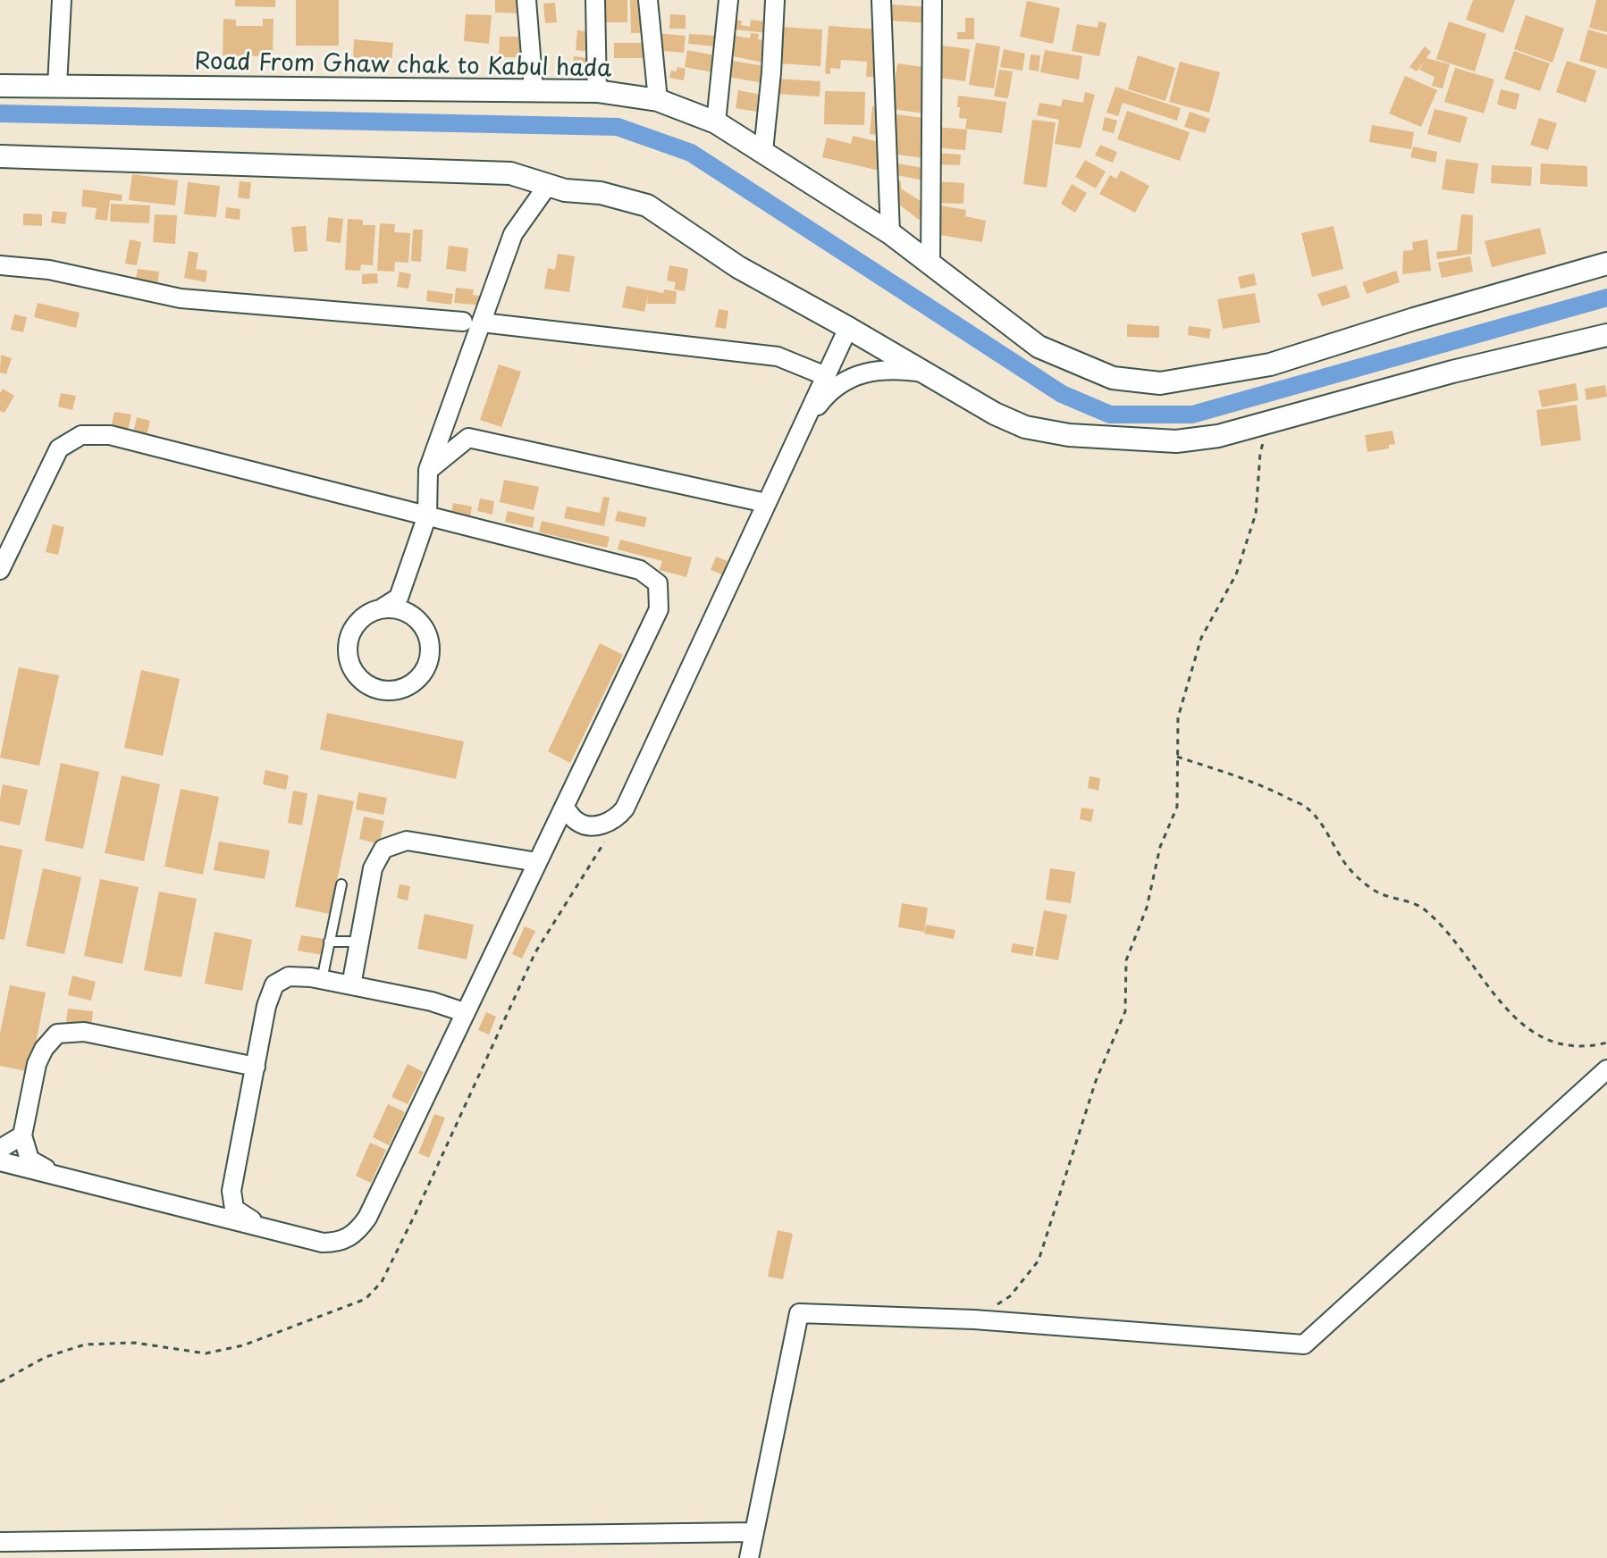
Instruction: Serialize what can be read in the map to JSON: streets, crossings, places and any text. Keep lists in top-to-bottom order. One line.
{"streets":{"street":["Road From Ghaw chak to Kabul hada"]}}
